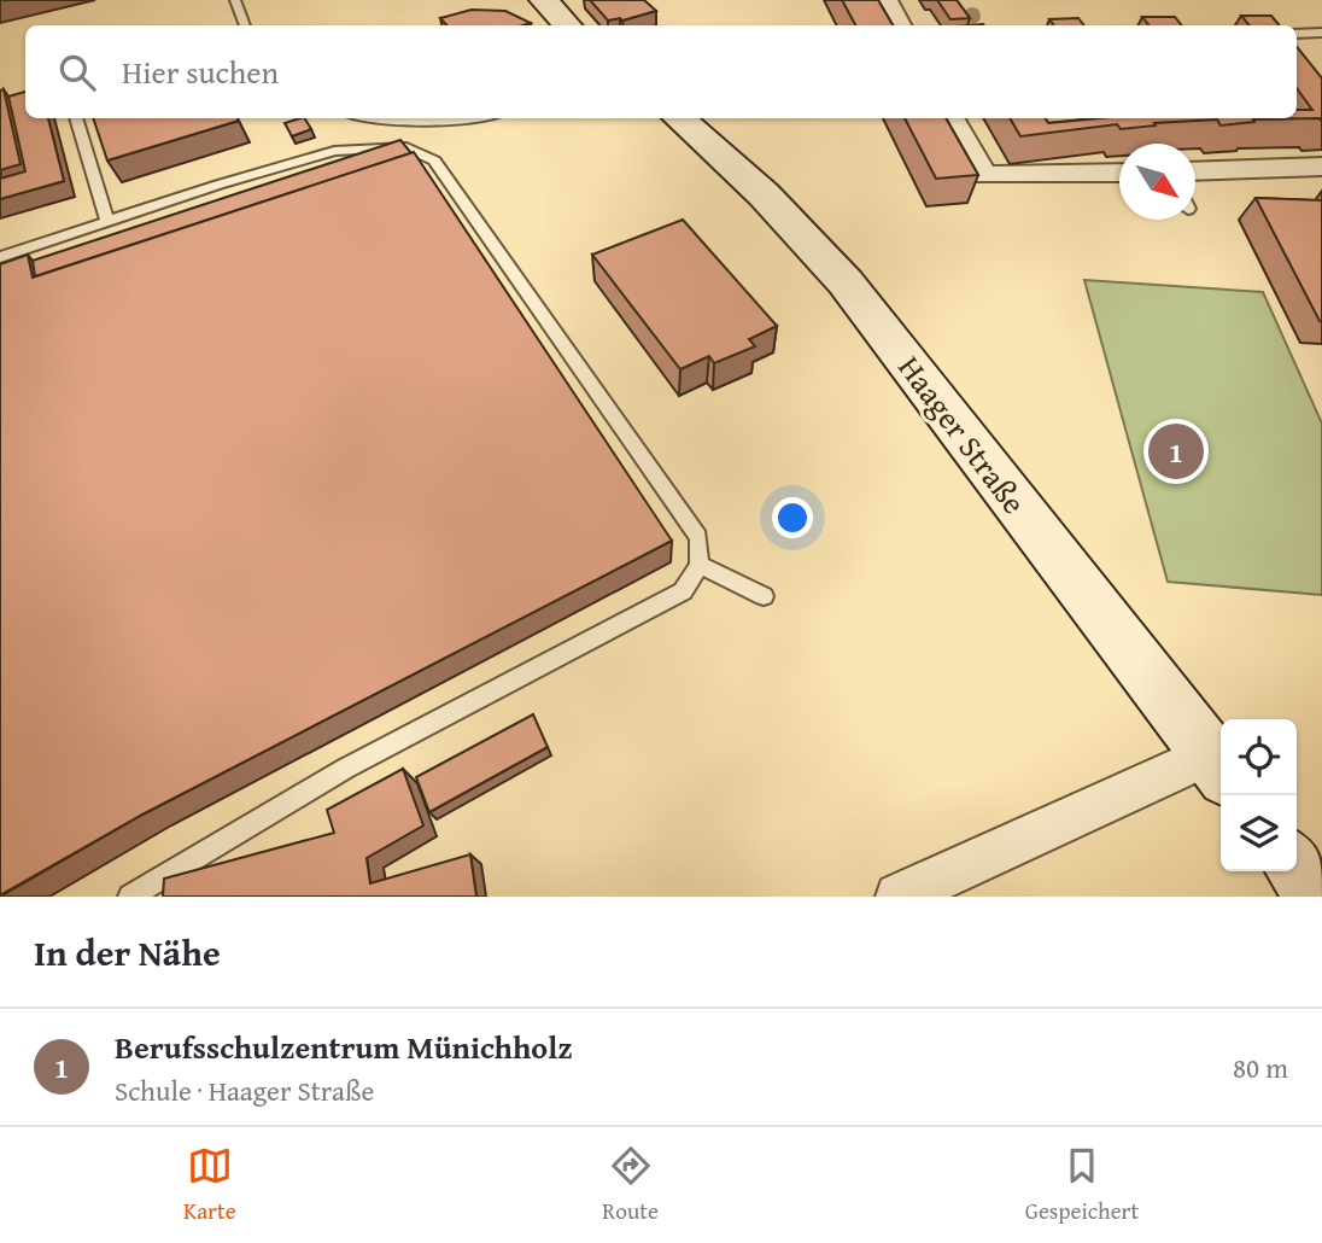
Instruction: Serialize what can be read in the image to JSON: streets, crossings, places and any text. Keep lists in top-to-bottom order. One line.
{"streets":{"main road":["Haager Straße"]},"north":"bottom right","page":{"search":"Hier suchen","pins":"1","heading":"In der Nähe","list":[{"mark":"1","name":"Berufsschulzentrum Münichholz","note":"Schule · Haager Straße","value":"80 m"}],"nav":["Karte","Route","Gespeichert"]}}
